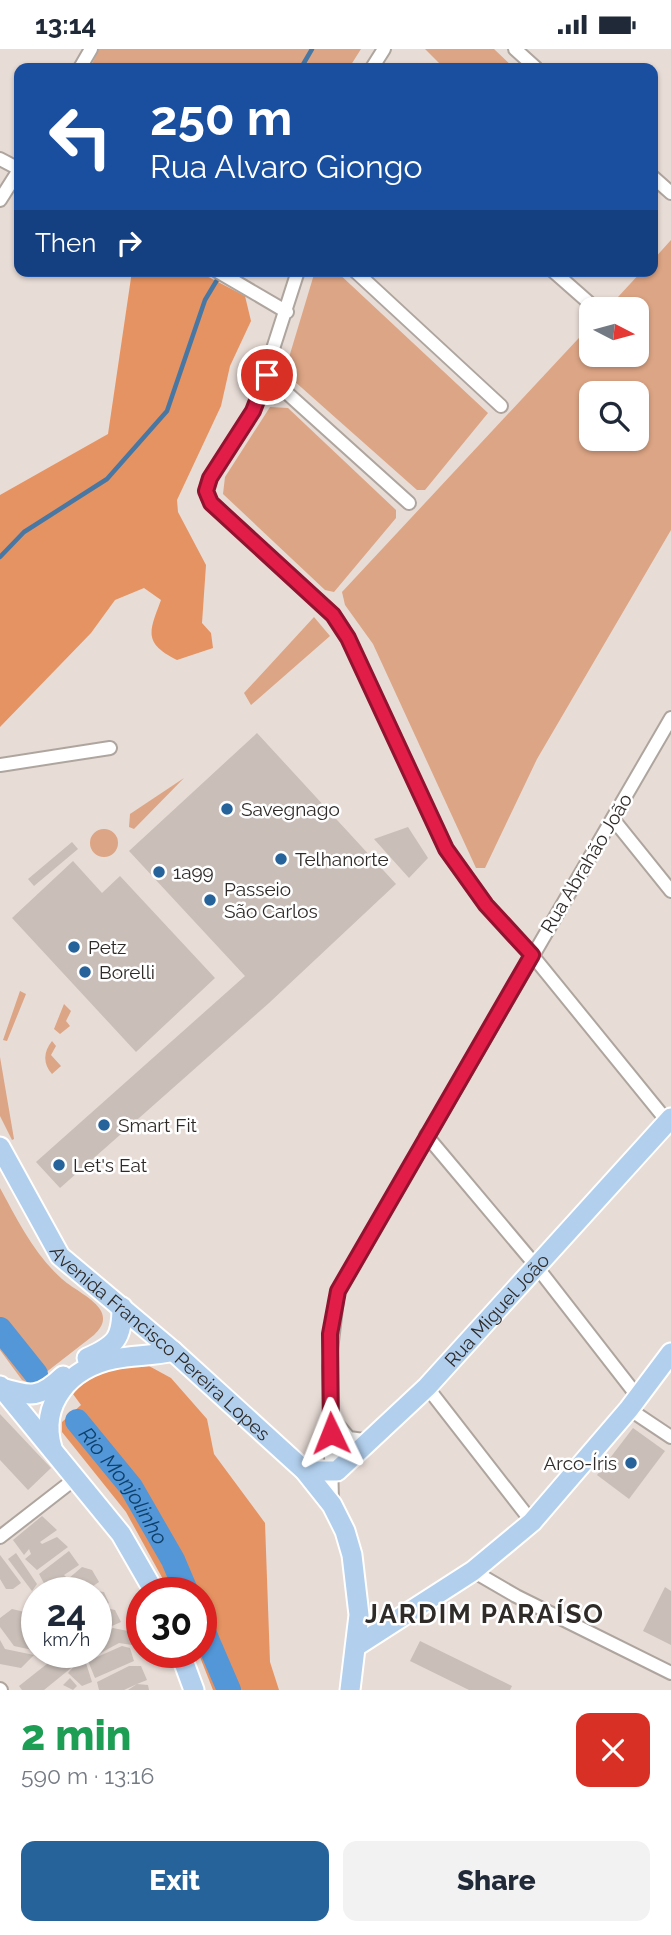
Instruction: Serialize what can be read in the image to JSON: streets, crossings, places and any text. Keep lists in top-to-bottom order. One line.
{"streets":{"main road":["Rua Miguel João","Avenida Francisco Pereira Lopes"],"street":["Rua Abrahão João"]},"crossings":[["Rua Abrahão João","Rua Miguel João"],["Rua Abrahão João","Avenida Francisco Pereira Lopes"]],"districts":["JARDIM PARAÍSO"],"water":["Rio Monjolinho"],"places":["Savegnago","Telhanorte","1a99","Passeio São Carlos","Petz","Borelli","Smart Fit","Let's Eat","Arco-Íris"],"north":"right","page":{"status":"13:14","turn":["250 m","Rua Alvaro Giongo"],"then":"Then","speed":"24 km/h","limit":"30","heading":["2 min","590 m · 13:16"],"buttons":["Exit","Share"]}}
